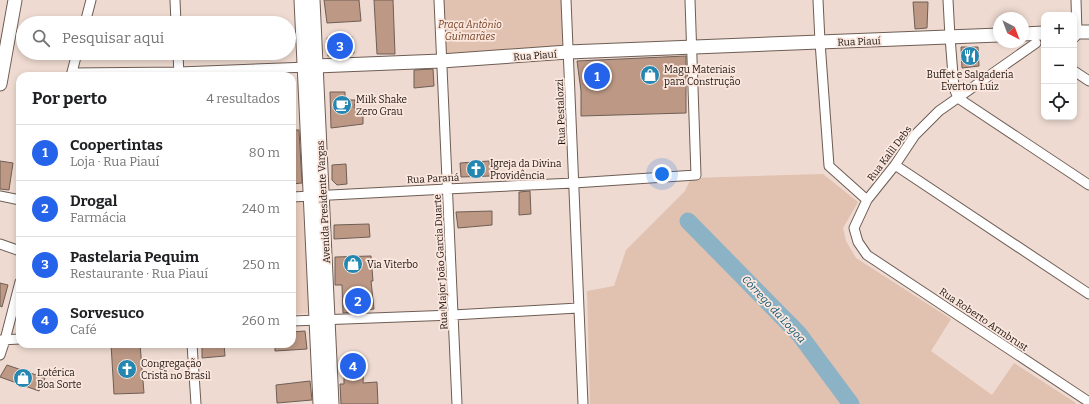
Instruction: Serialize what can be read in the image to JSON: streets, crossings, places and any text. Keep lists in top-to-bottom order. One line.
{"streets":{"main road":["Rua Piauí","Avenida Presidente Vargas"],"street":["Rua Pestalozzi","Rua Kalil Debs","Rua Paraná","Rua Major João Garcia Duarte","Rua Roberto Armbrust"]},"crossings":[["Rua Piauí","Rua Pestalozzi"],["Rua Piauí","Rua Paraná"],["Rua Piauí","Avenida Presidente Vargas"],["Rua Piauí","Rua Major João Garcia Duarte"],["Rua Pestalozzi","Rua Paraná"],["Rua Kalil Debs","Rua Roberto Armbrust"],["Rua Paraná","Avenida Presidente Vargas"],["Rua Paraná","Rua Major João Garcia Duarte"]],"water":["Córrego da Logoa"],"parks":["Praça Antônio Guimarães"],"places":{"restaurant":["Buffet e Salgaderia Everton Luiz"],"shop":["Magu Materiais para Construção","Via Viterbo","Lotérica Boa Sorte"],"cafe":["Milk Shake Zero Grau"],"church":["Igreja da Divina Providência","Congregação Cristã no Brasil"]},"north":"bottom right","page":{"map_buttons":["+","−"],"search":"Pesquisar aqui","pins":["3","1","2","4"],"heading":["Por perto","4 resultados"],"list":[{"mark":"1","name":"Coopertintas","note":"Loja · Rua Piauí","value":"80 m"},{"mark":"2","name":"Drogal","note":"Farmácia","value":"240 m"},{"mark":"3","name":"Pastelaria Pequim","note":"Restaurante · Rua Piauí","value":"250 m"},{"mark":"4","name":"Sorvesuco","note":"Café","value":"260 m"}]}}
